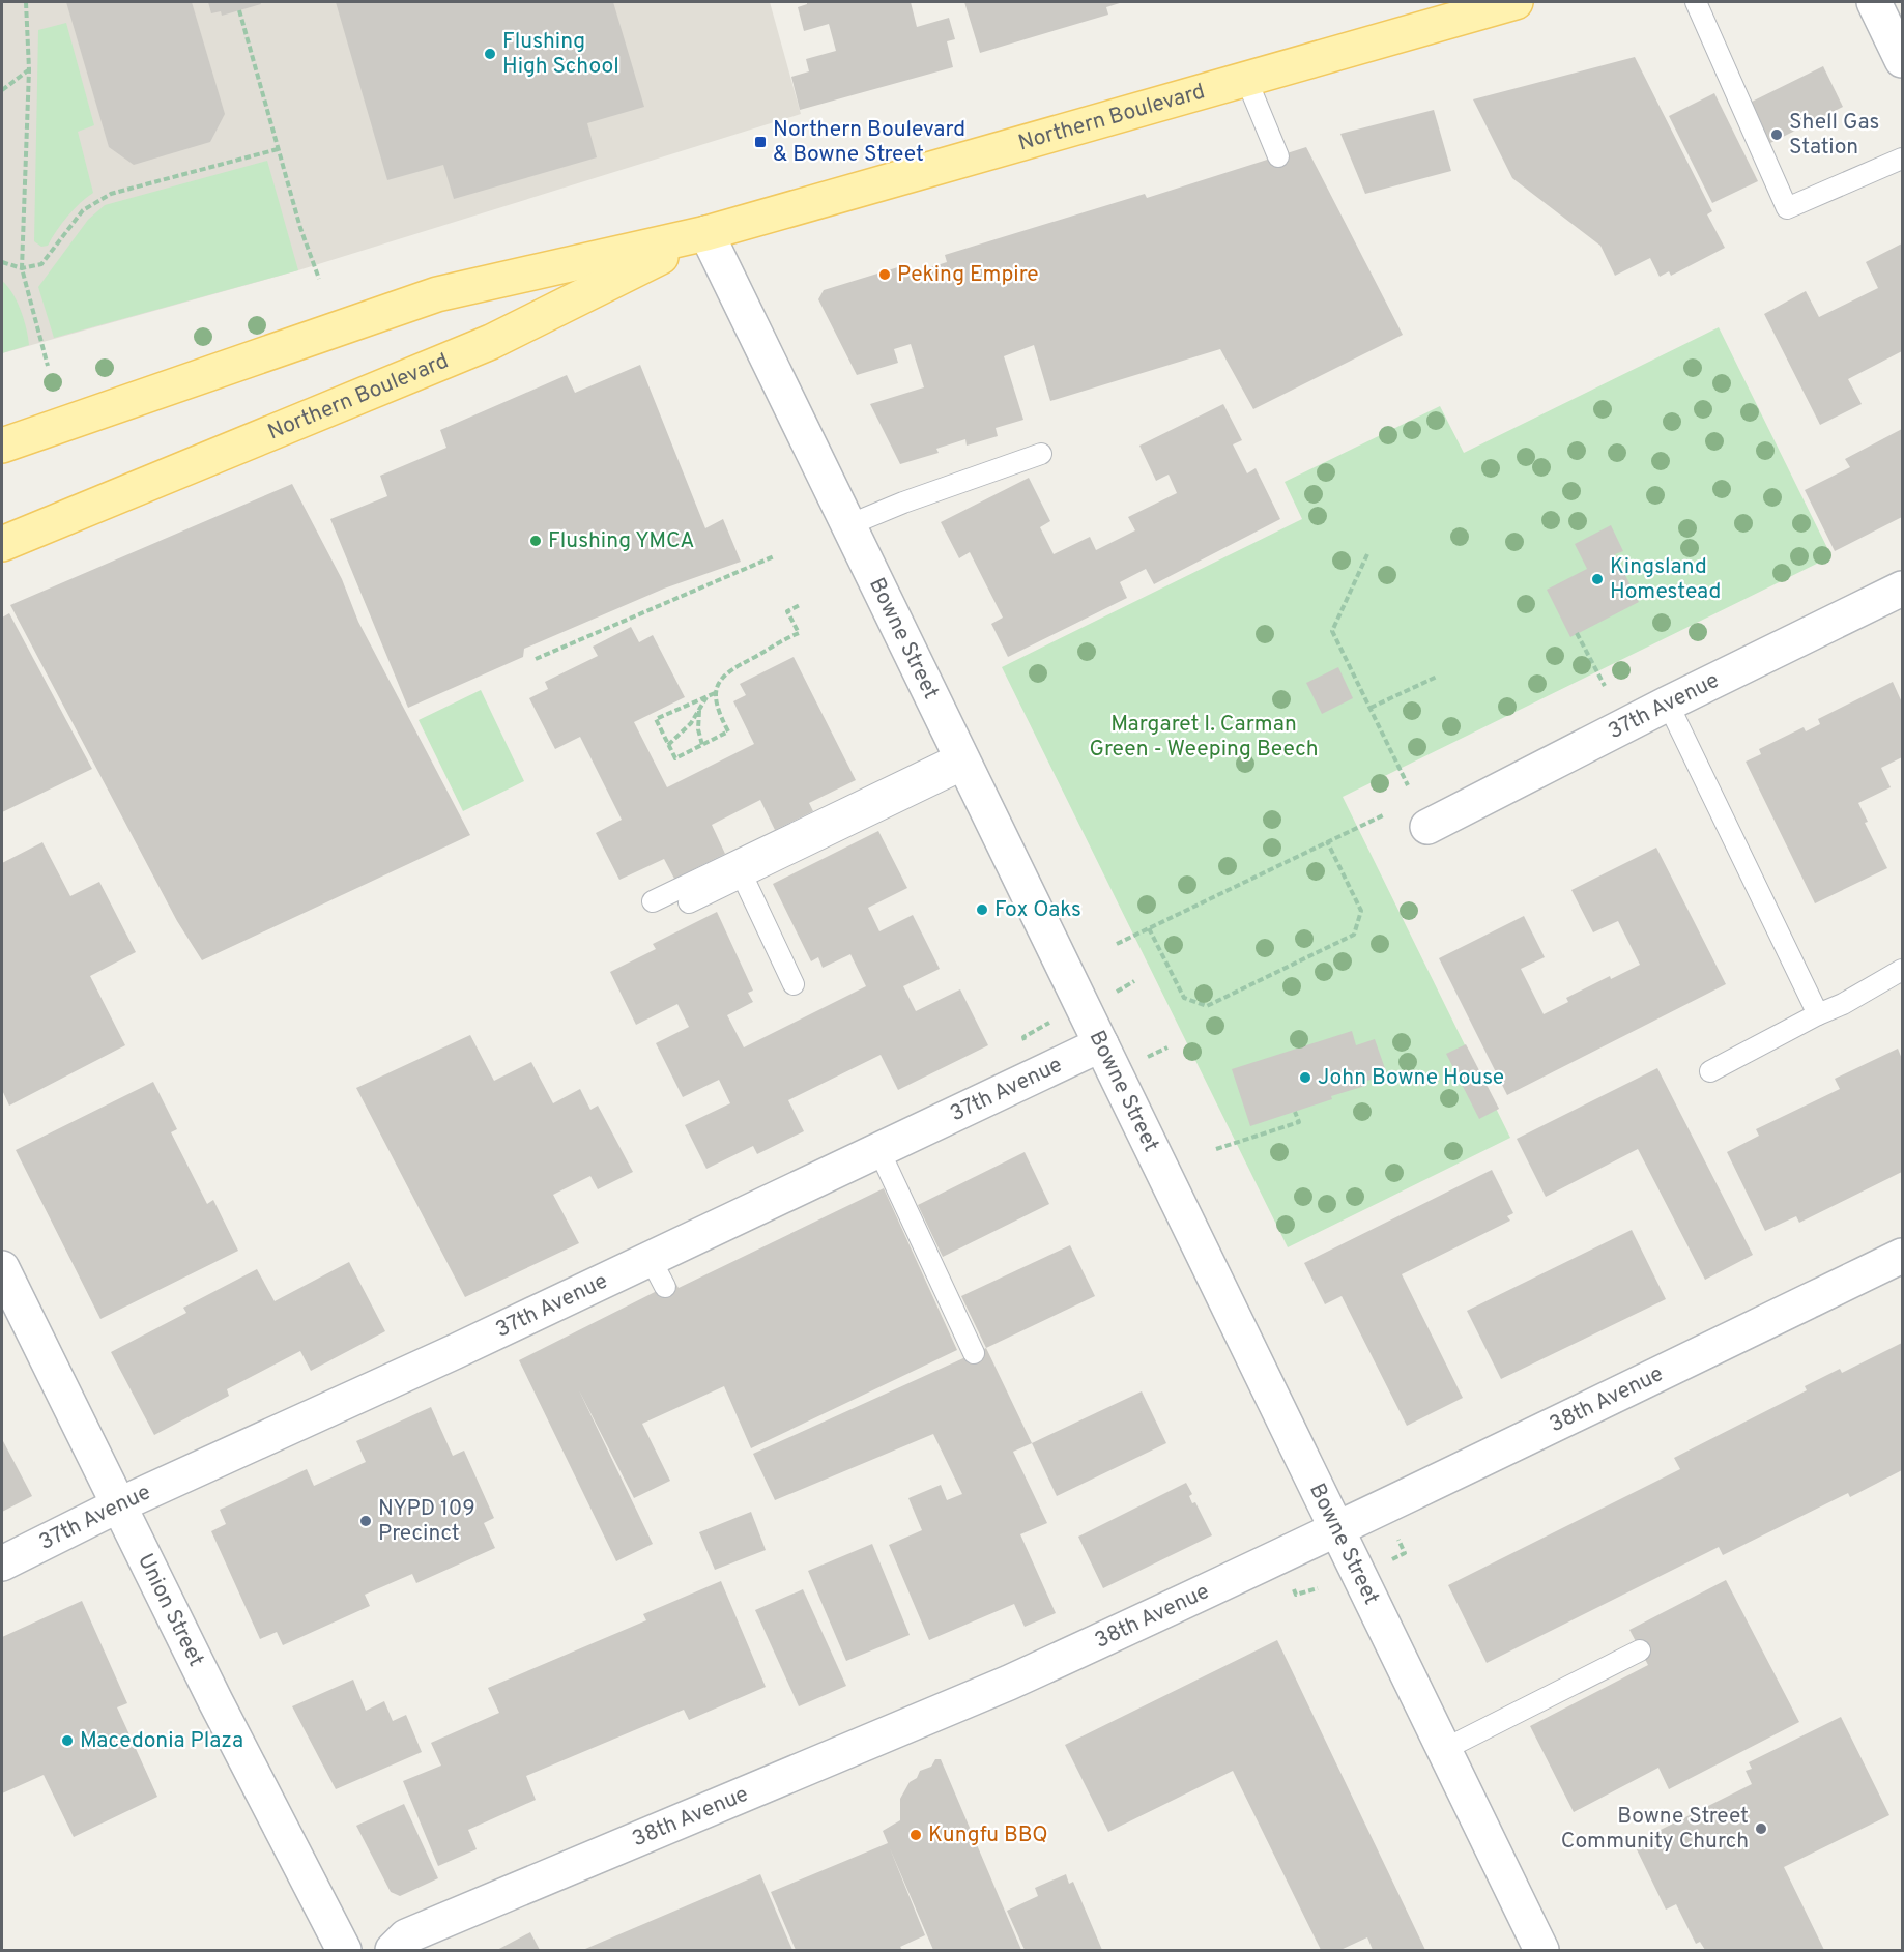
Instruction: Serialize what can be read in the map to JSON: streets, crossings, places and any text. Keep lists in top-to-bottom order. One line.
{"streets":{"main road":["Northern Boulevard"],"street":["Bowne Street","37th Avenue","38th Avenue","Union Street"]},"crossings":[["Northern Boulevard","Bowne Street"],["Bowne Street","37th Avenue"],["Bowne Street","38th Avenue"],["37th Avenue","Union Street"]],"parks":["Margaret I. Carman Green - Weeping Beech"],"places":{"other":["Flushing High School","Shell Gas Station","Peking Empire","Flushing YMCA","Kingsland Homestead","Fox Oaks","John Bowne House","NYPD 109 Precinct","Macedonia Plaza","Bowne Street Community Church","Kungfu BBQ"],"transit":["Northern Boulevard & Bowne Street"]}}
